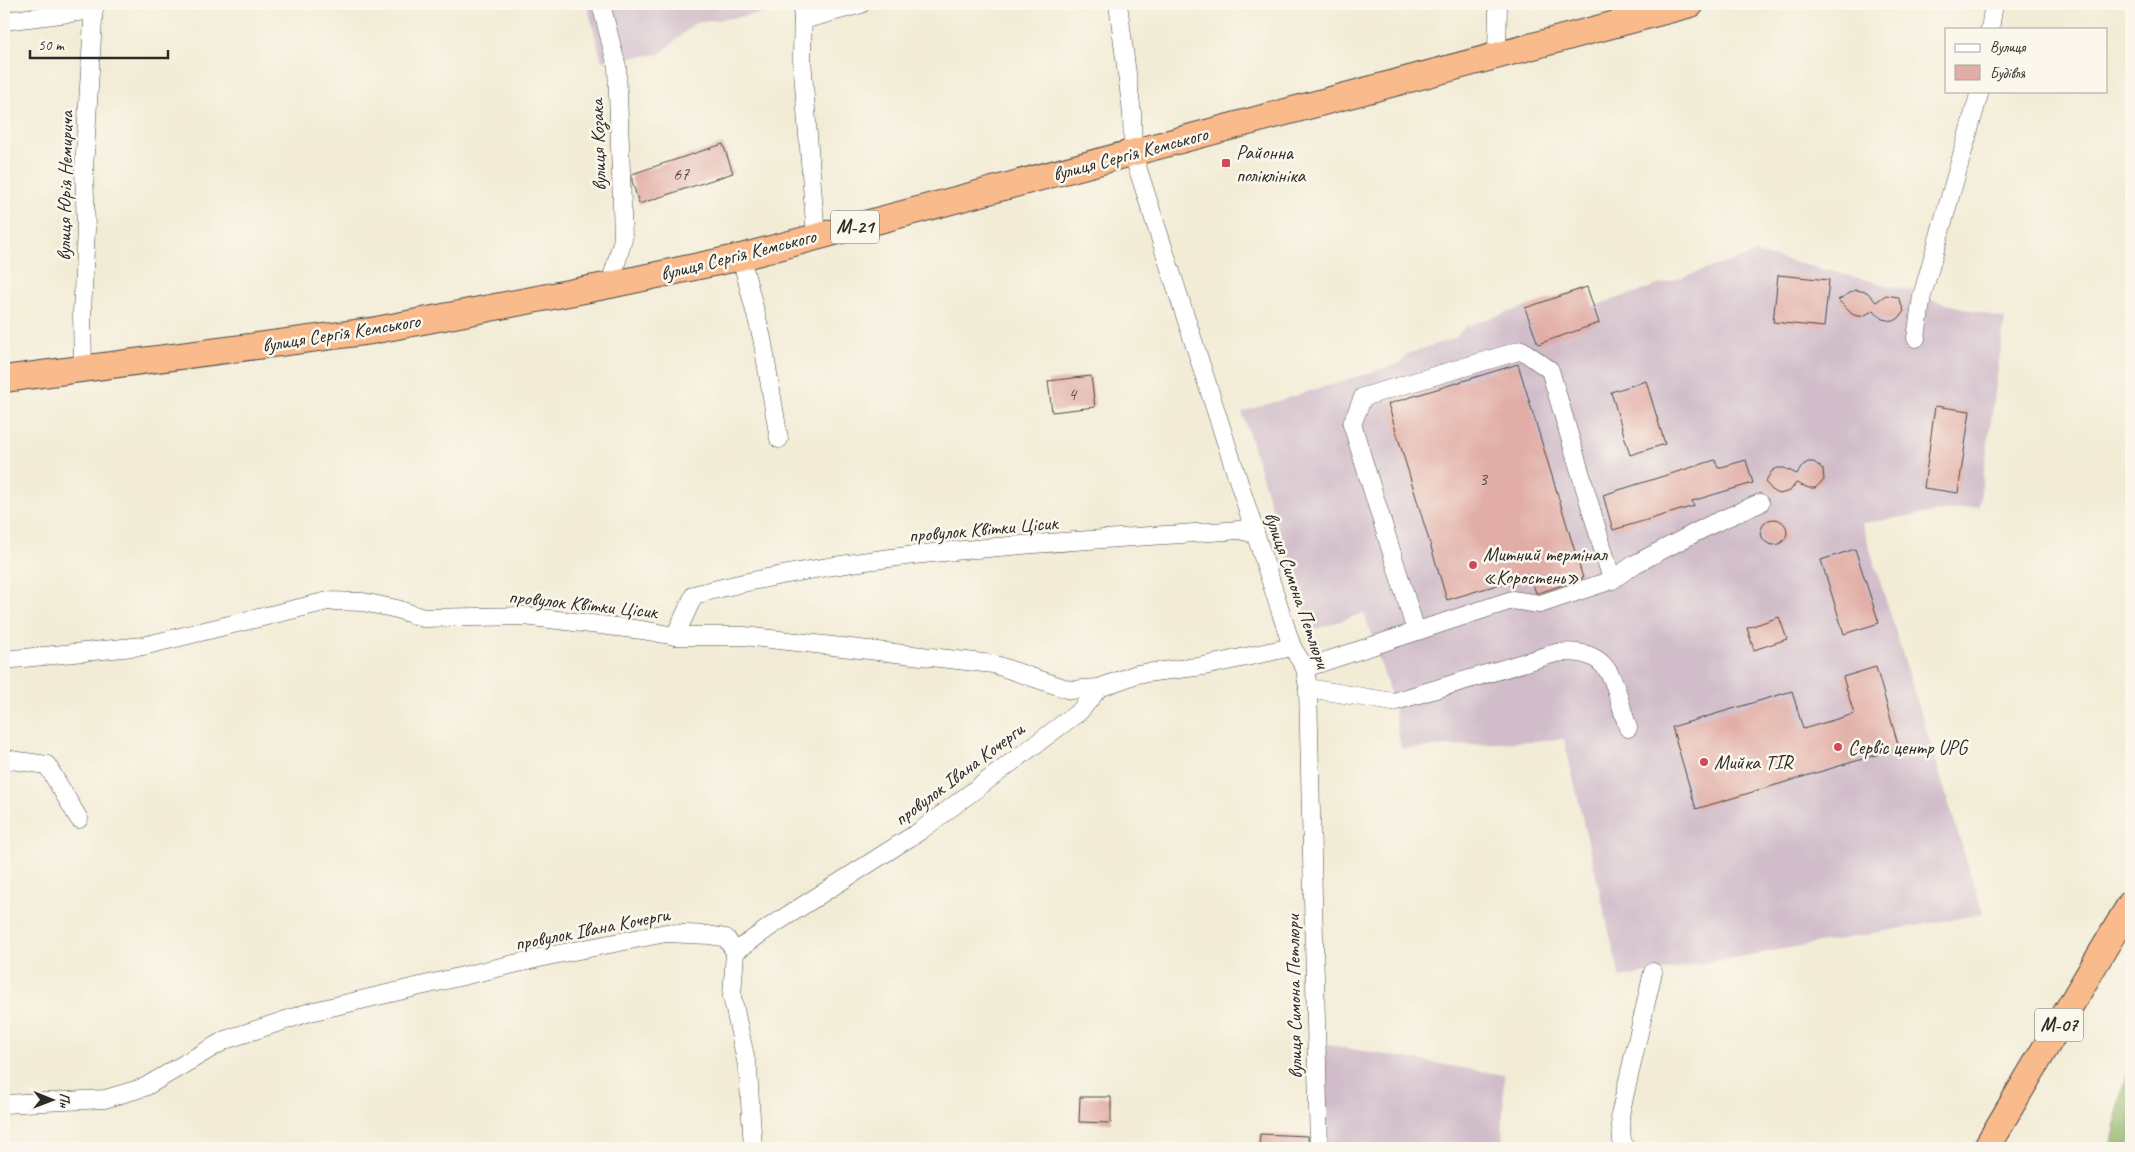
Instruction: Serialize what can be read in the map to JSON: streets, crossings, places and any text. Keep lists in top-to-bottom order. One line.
{"streets":{"highway":["вулиця Сергія Кемського","М-21","М-07"],"street":["вулиця Козака","вулиця Юрія Немирича","провулок Квітки Цісик","вулиця Симона Петлюри","провулок Івана Кочерги"]},"crossings":[["вулиця Козака","вулиця Сергія Кемського"],["вулиця Сергія Кемського","вулиця Юрія Немирича"],["вулиця Сергія Кемського","вулиця Симона Петлюри"],["провулок Квітки Цісик","вулиця Симона Петлюри"]],"places":{"transit":["Районна поліклініка"],"other":["Митний термінал «Коростень»","Сервіс центр UPG","Мийка TIR"]},"house_numbers":["67","4","3"],"legend":["Вулиця","Будівля"],"scale_bar":"50 m","north":"right"}
